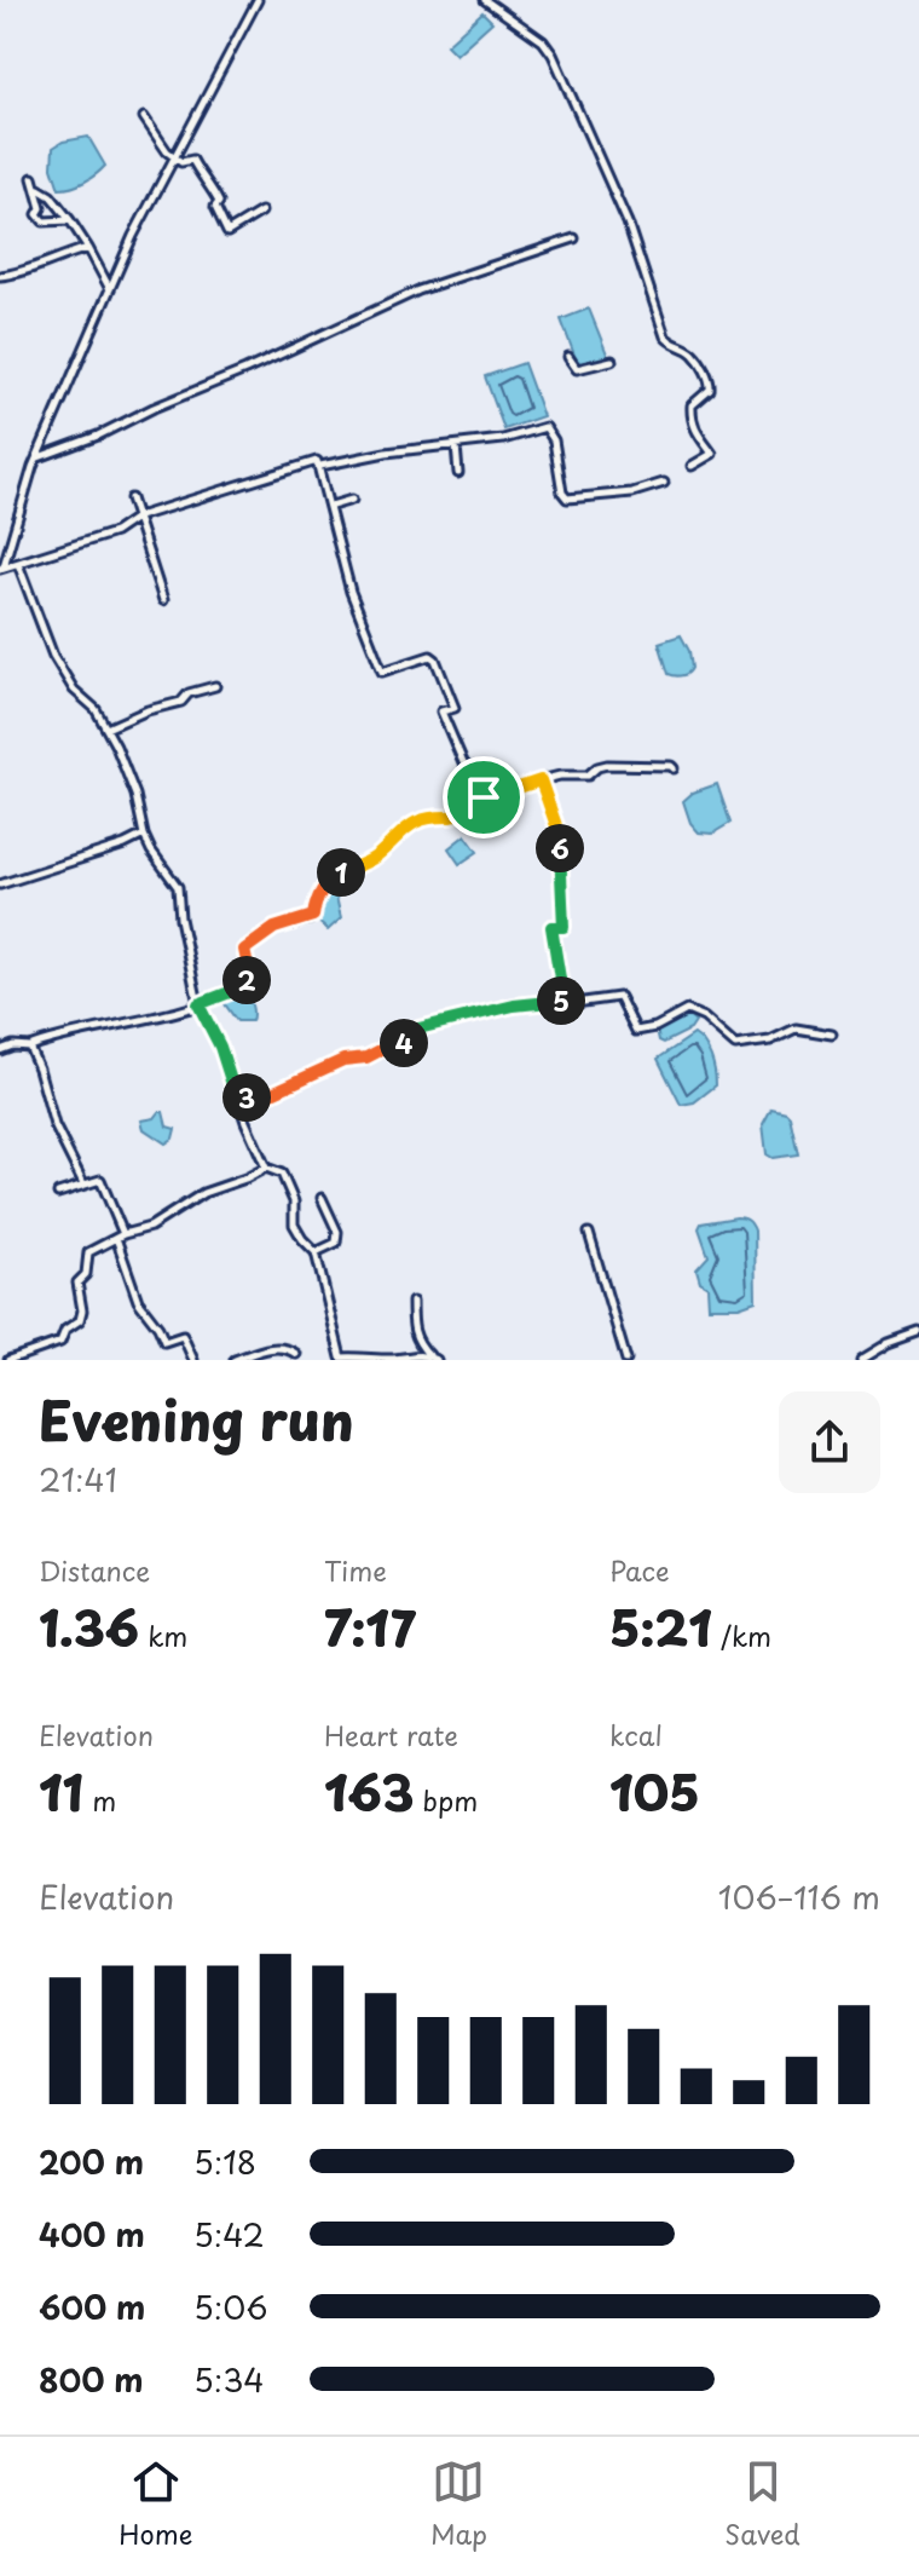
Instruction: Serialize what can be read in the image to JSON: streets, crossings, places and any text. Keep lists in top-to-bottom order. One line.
{"page":{"pins":["6","1","2","5","4","3"],"heading":["Evening run","21:41"],"stats":[["Distance","1.36 km"],["Time","7:17"],["Pace","5:21 /km"],["Elevation","11 m"],["Heart rate","163 bpm"],["kcal","105"]],"chart":["Elevation","106–116 m"],"list":[{"name":"200 m","note":"5:18"},{"name":"400 m","note":"5:42"},{"name":"600 m","note":"5:06"},{"name":"800 m","note":"5:34"}],"tabs":["Home","Map","Saved"]}}
